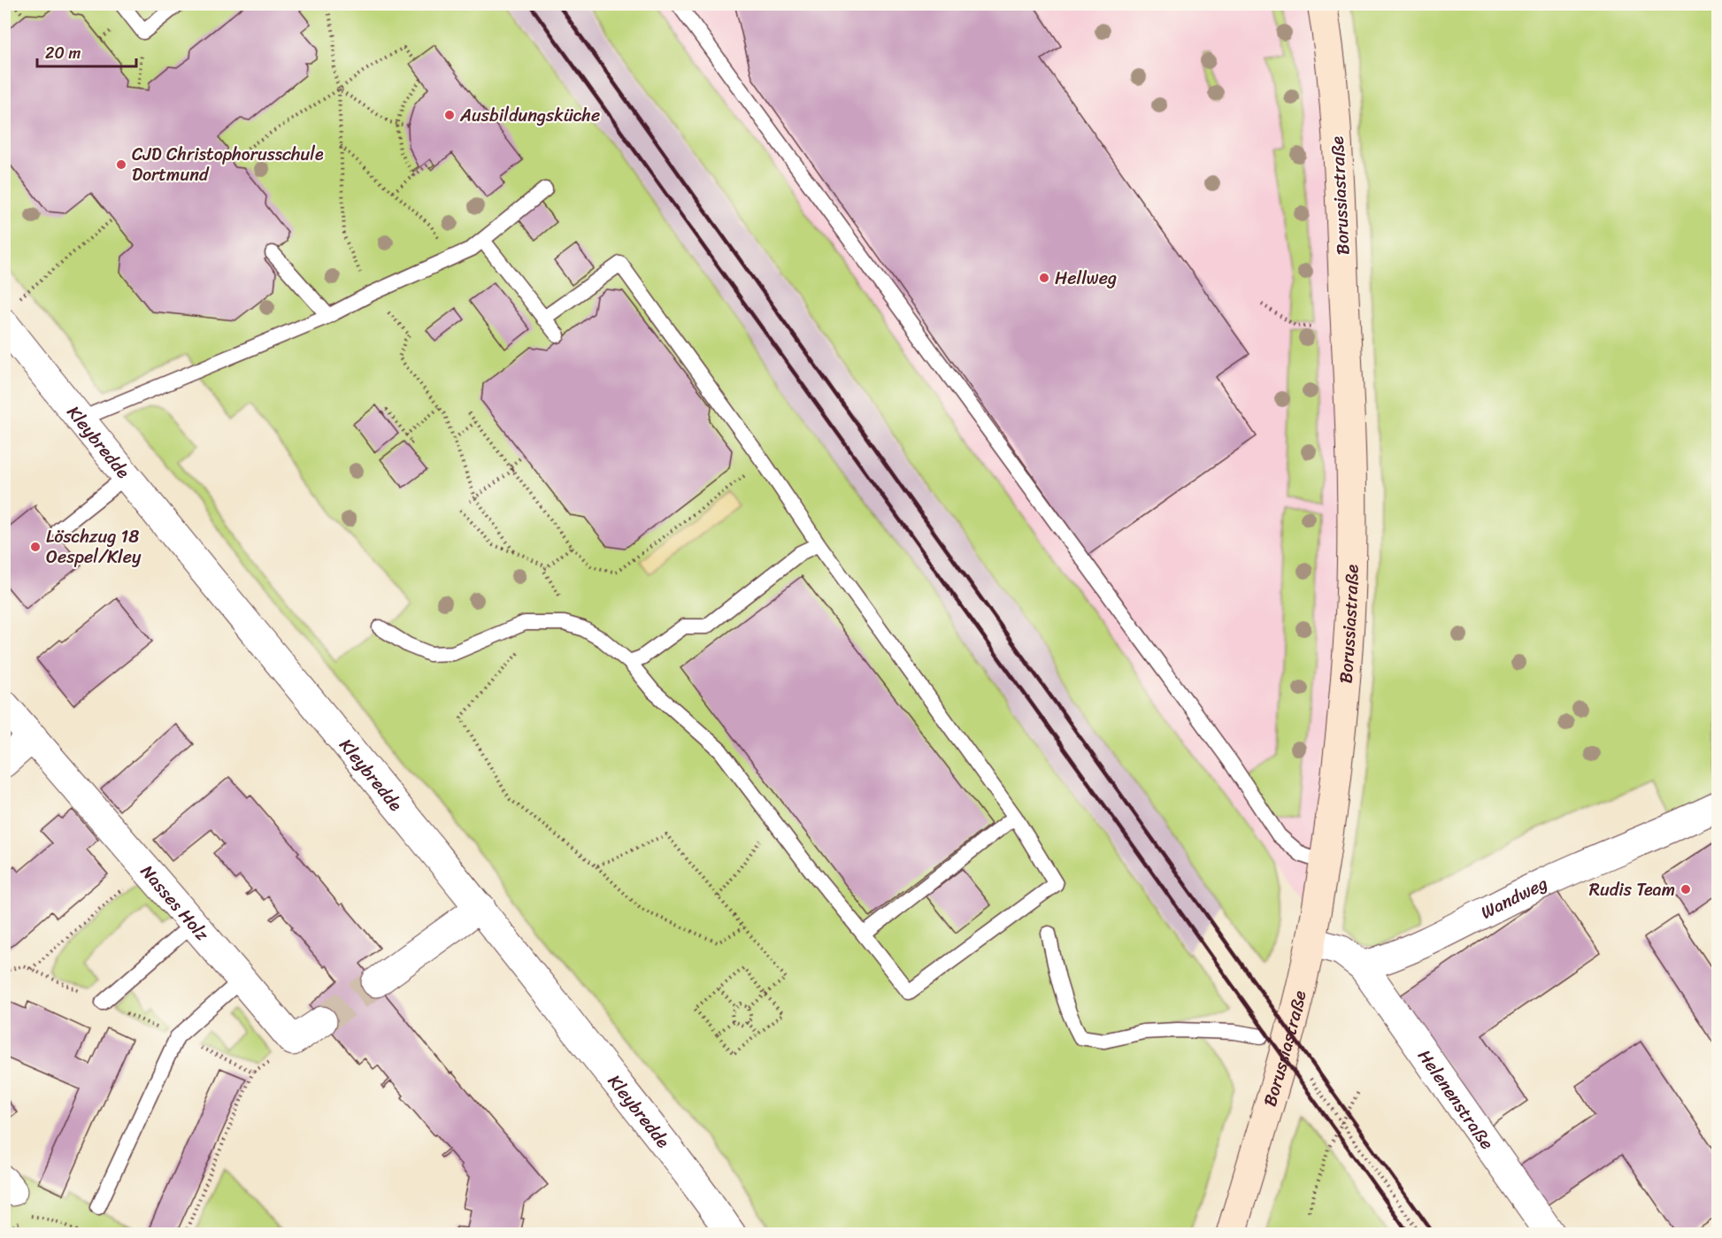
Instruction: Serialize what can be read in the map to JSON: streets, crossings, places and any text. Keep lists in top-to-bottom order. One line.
{"streets":{"main road":["Borussiastraße"],"street":["Kleybredde","Wandweg","Nasses Holz","Helenenstraße"]},"crossings":[["Wandweg","Helenenstraße"]],"places":["Ausbildungsküche","CJD Christophorusschule Dortmund","Hellweg","Löschzug 18 Oespel/Kley","Rudis Team"],"scale_bar":"20 m"}
